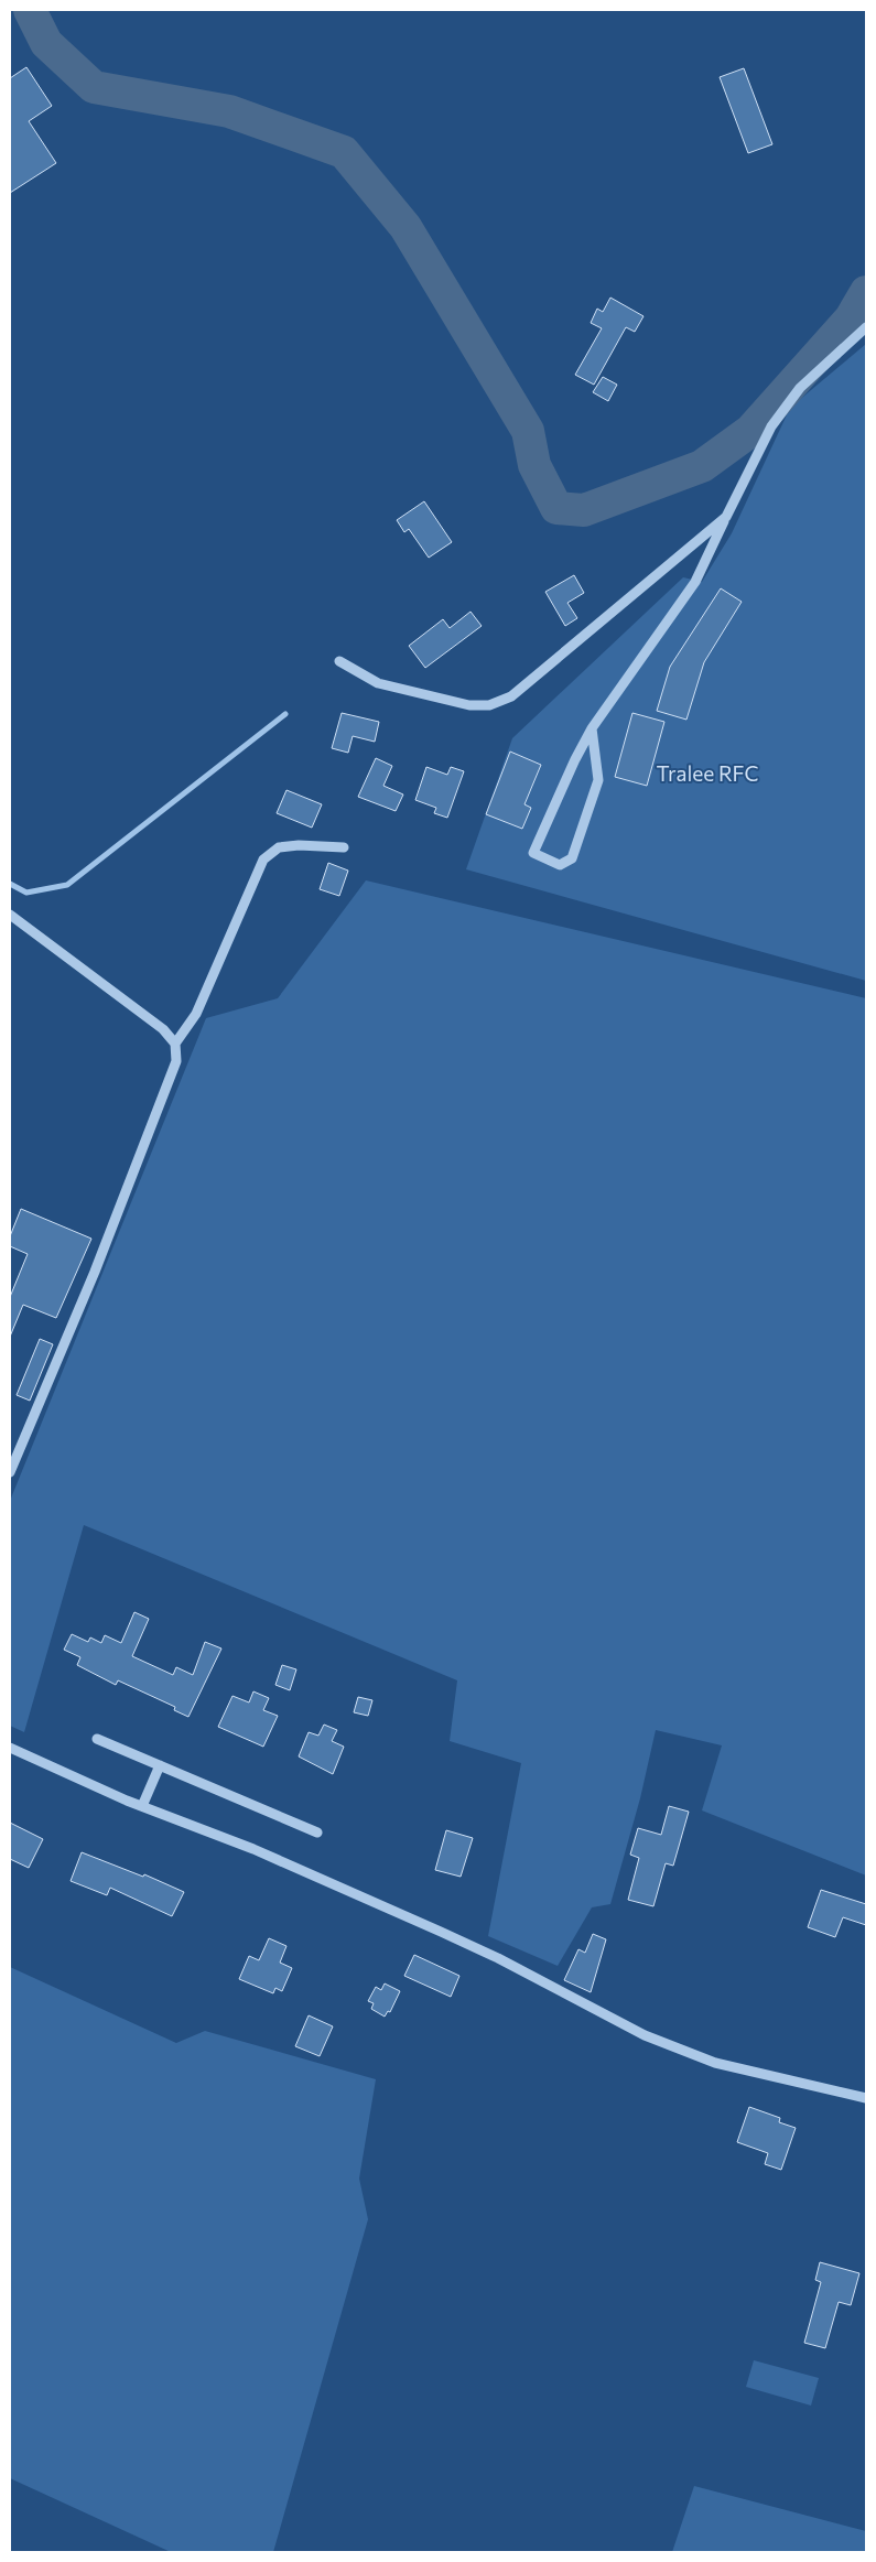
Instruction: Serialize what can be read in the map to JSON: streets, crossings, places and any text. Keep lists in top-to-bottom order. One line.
{"parks":["Tralee RFC"]}
